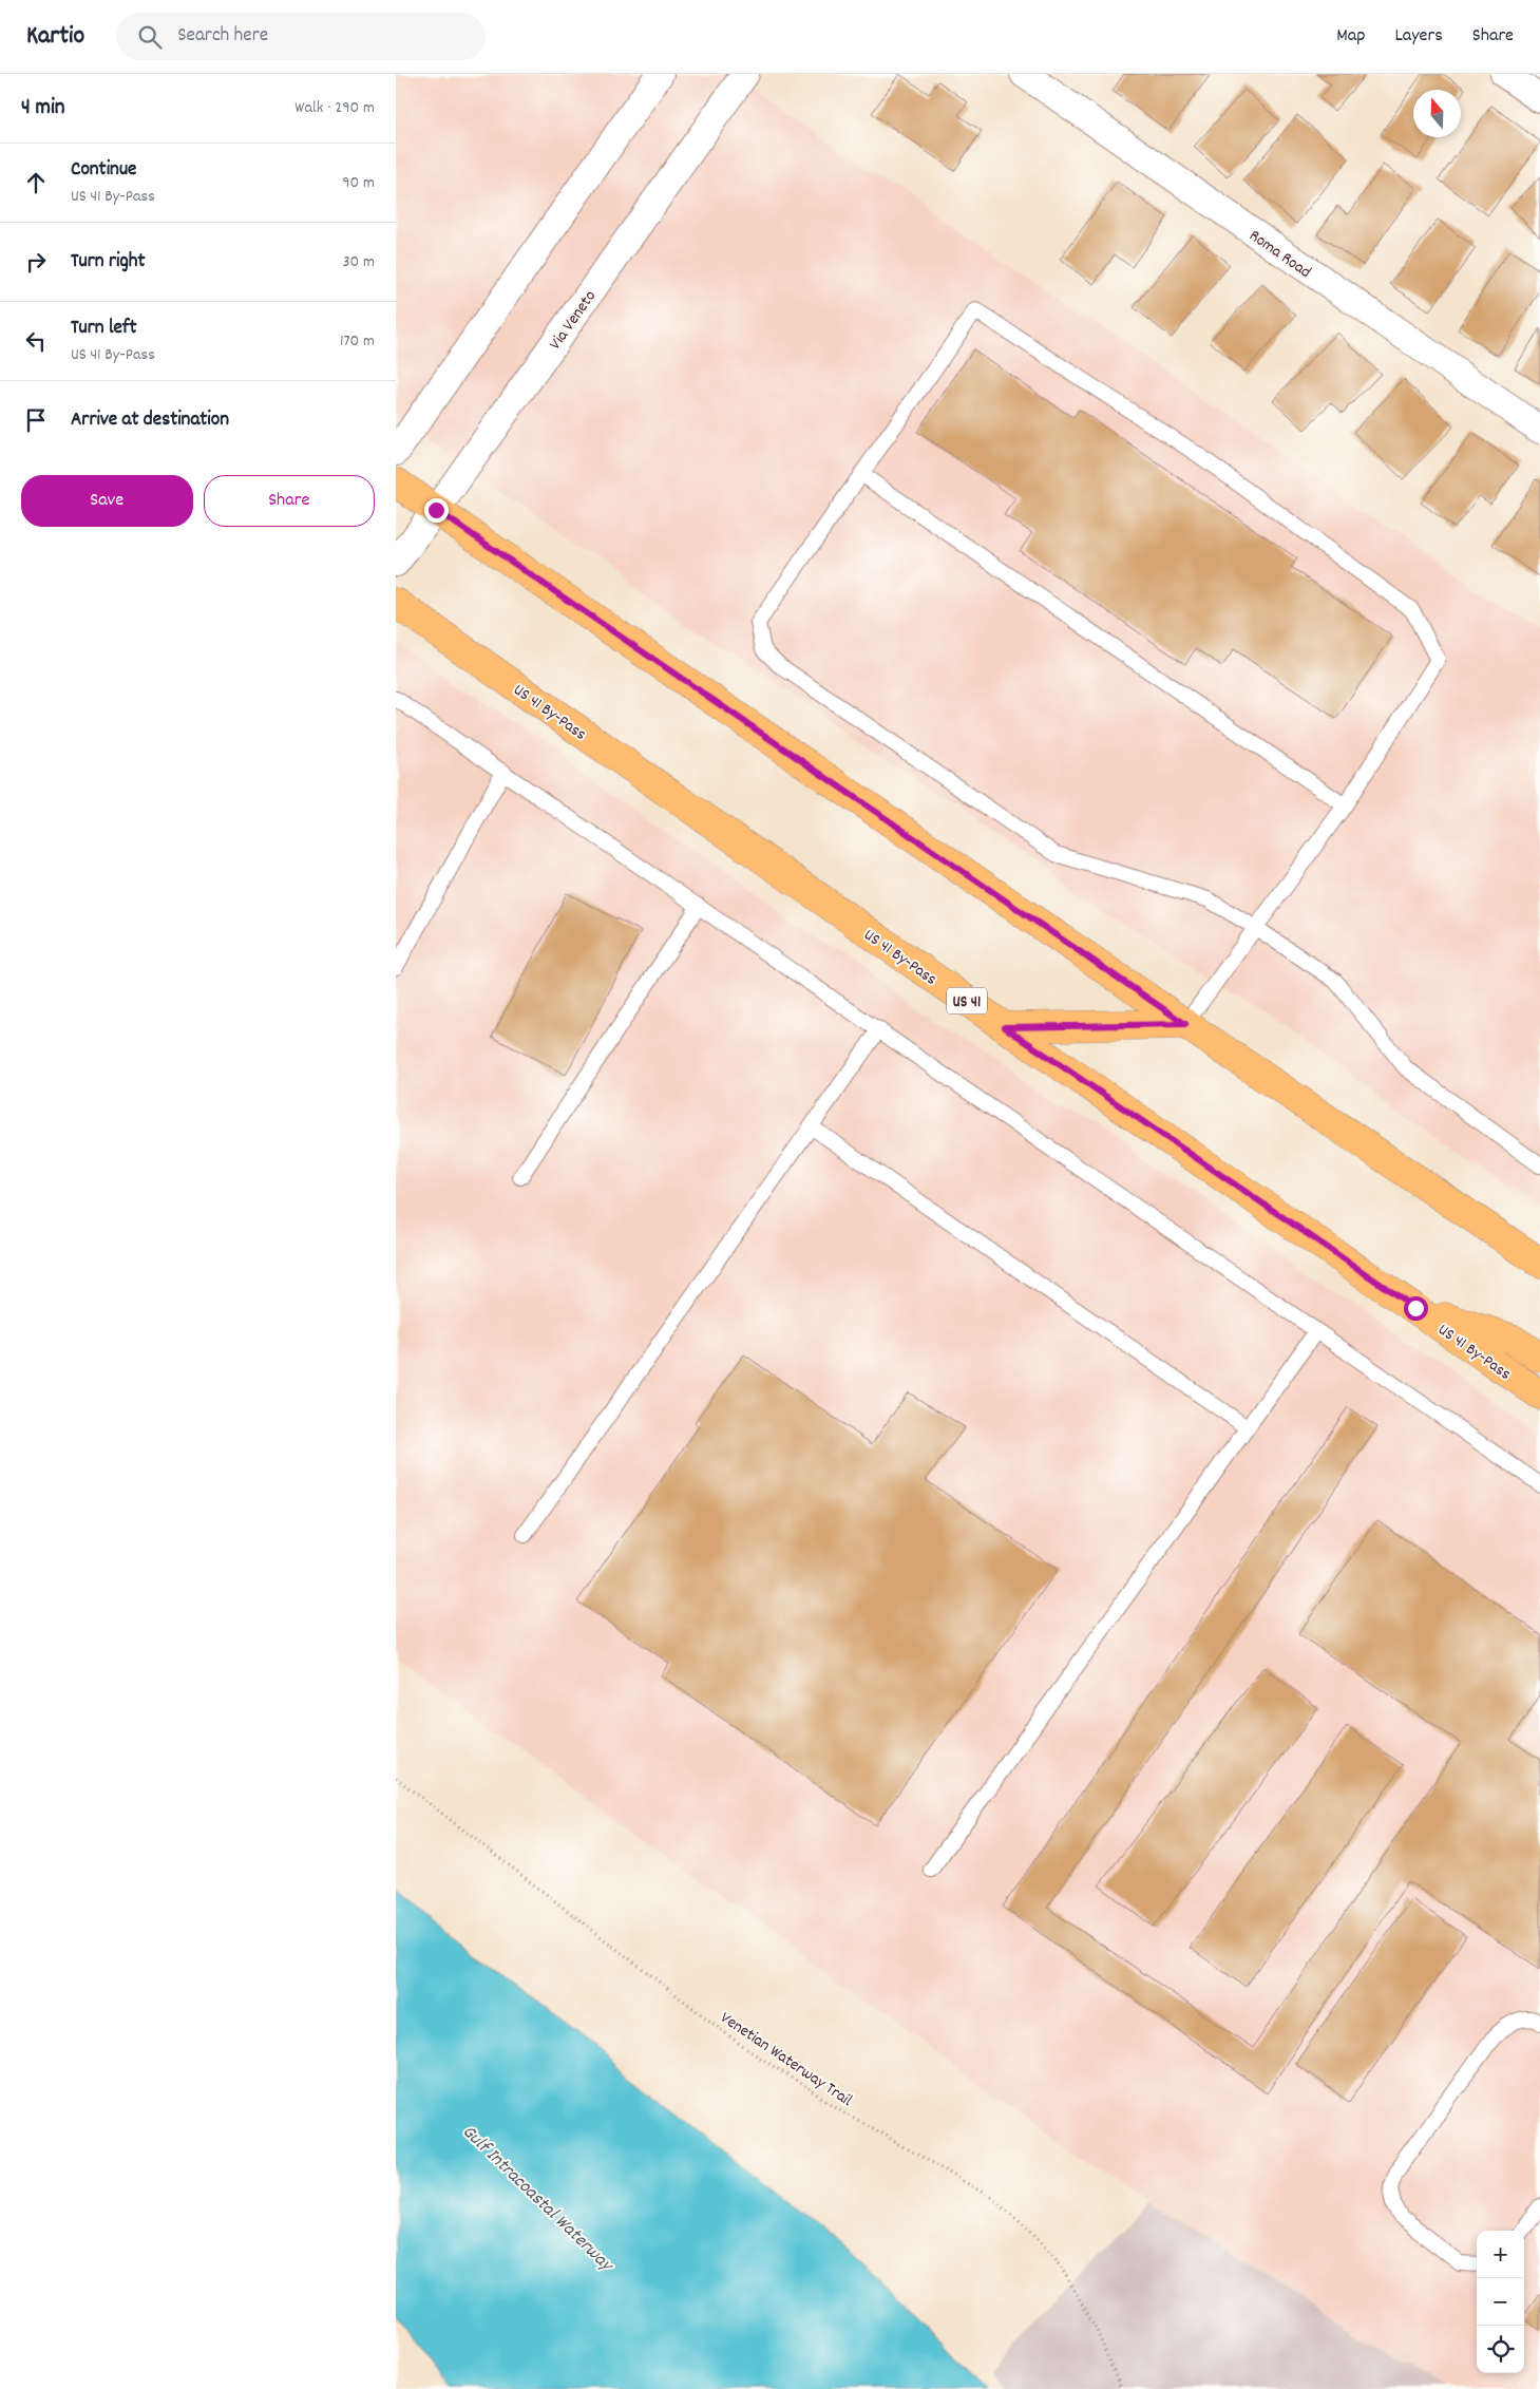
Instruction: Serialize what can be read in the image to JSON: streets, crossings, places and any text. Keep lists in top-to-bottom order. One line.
{"streets":{"main road":["US 41 By-Pass","US 41"],"street":["Roma Road","Via Veneto"],"path":["Venetian Waterway Trail"]},"water":["Gulf Intracoastal Waterway"],"north":"top","page":{"header":"Kartio","search":"Search here","nav":["Map","Layers","Share"],"heading":["4 min","Walk · 290 m"],"list":[["Continue","US 41 By-Pass","90 m"],["Turn right","30 m"],["Turn left","US 41 By-Pass","170 m"],"Arrive at destination"],"buttons":["Save","Share"],"map_buttons":["+","−"]}}
